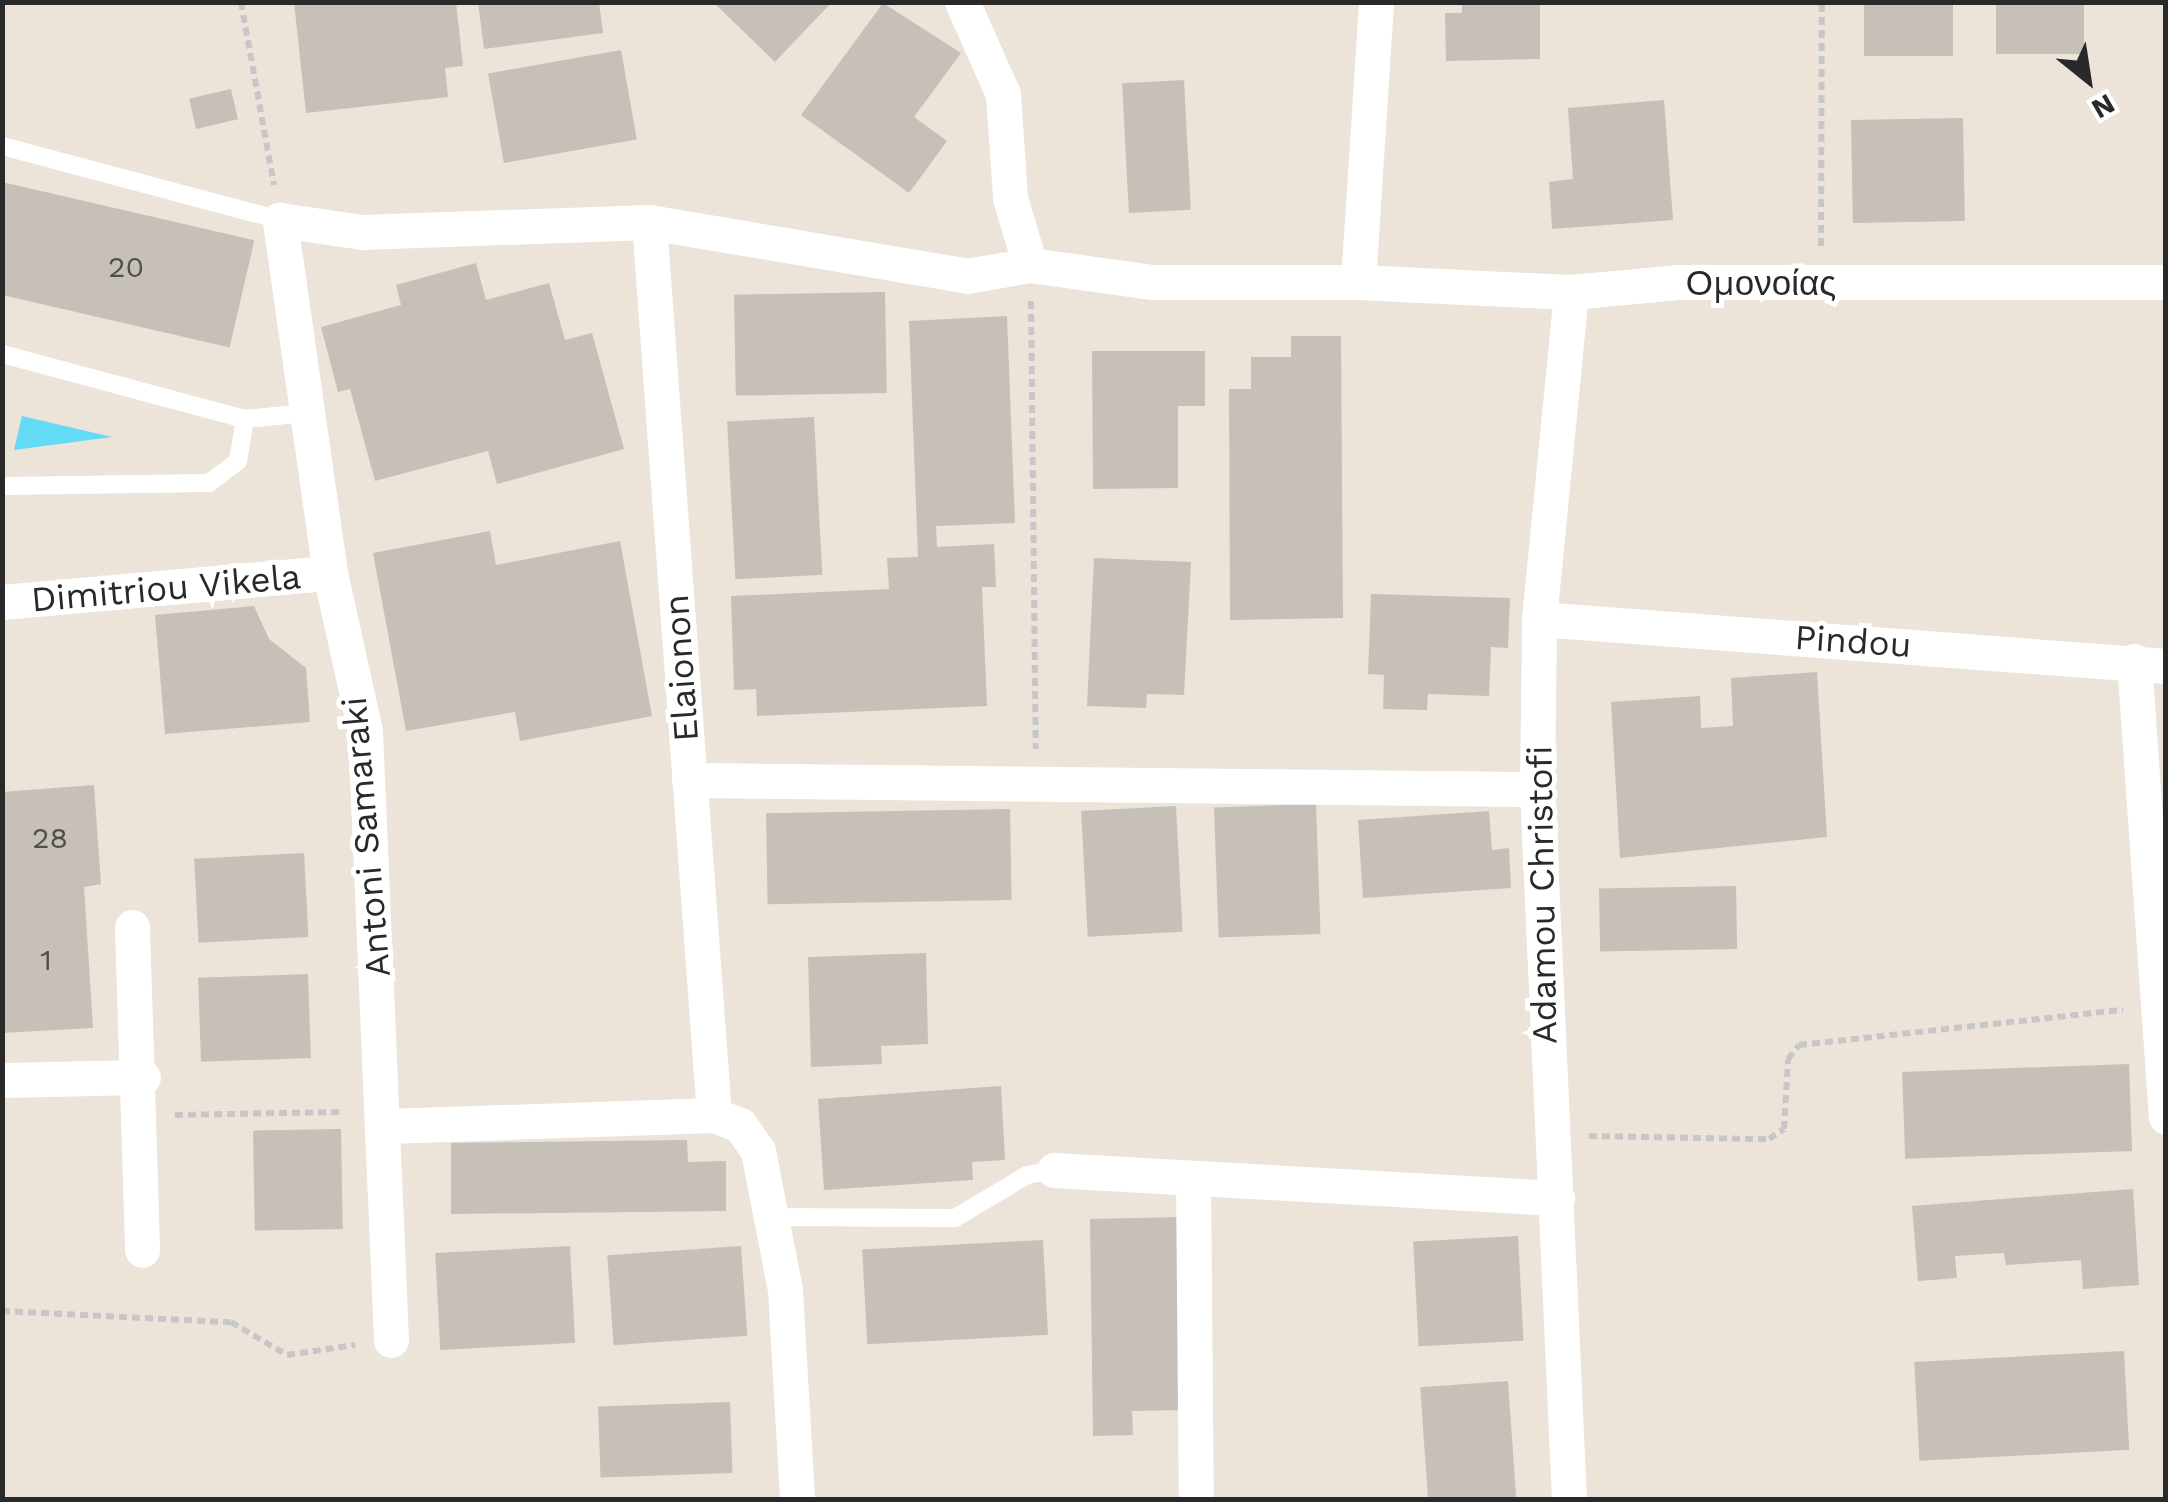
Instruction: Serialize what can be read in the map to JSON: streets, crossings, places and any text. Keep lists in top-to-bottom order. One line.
{"streets":{"street":["Ομονοίας","Dimitriou Vikela","Pindou","Elaionon","Antoni Samaraki","Adamou Christofi"]},"crossings":[["Ομονοίας","Elaionon"],["Ομονοίας","Antoni Samaraki"],["Ομονοίας","Adamou Christofi"],["Dimitriou Vikela","Antoni Samaraki"],["Pindou","Adamou Christofi"]],"house_numbers":["20","28","1"],"north":"bottom right"}
